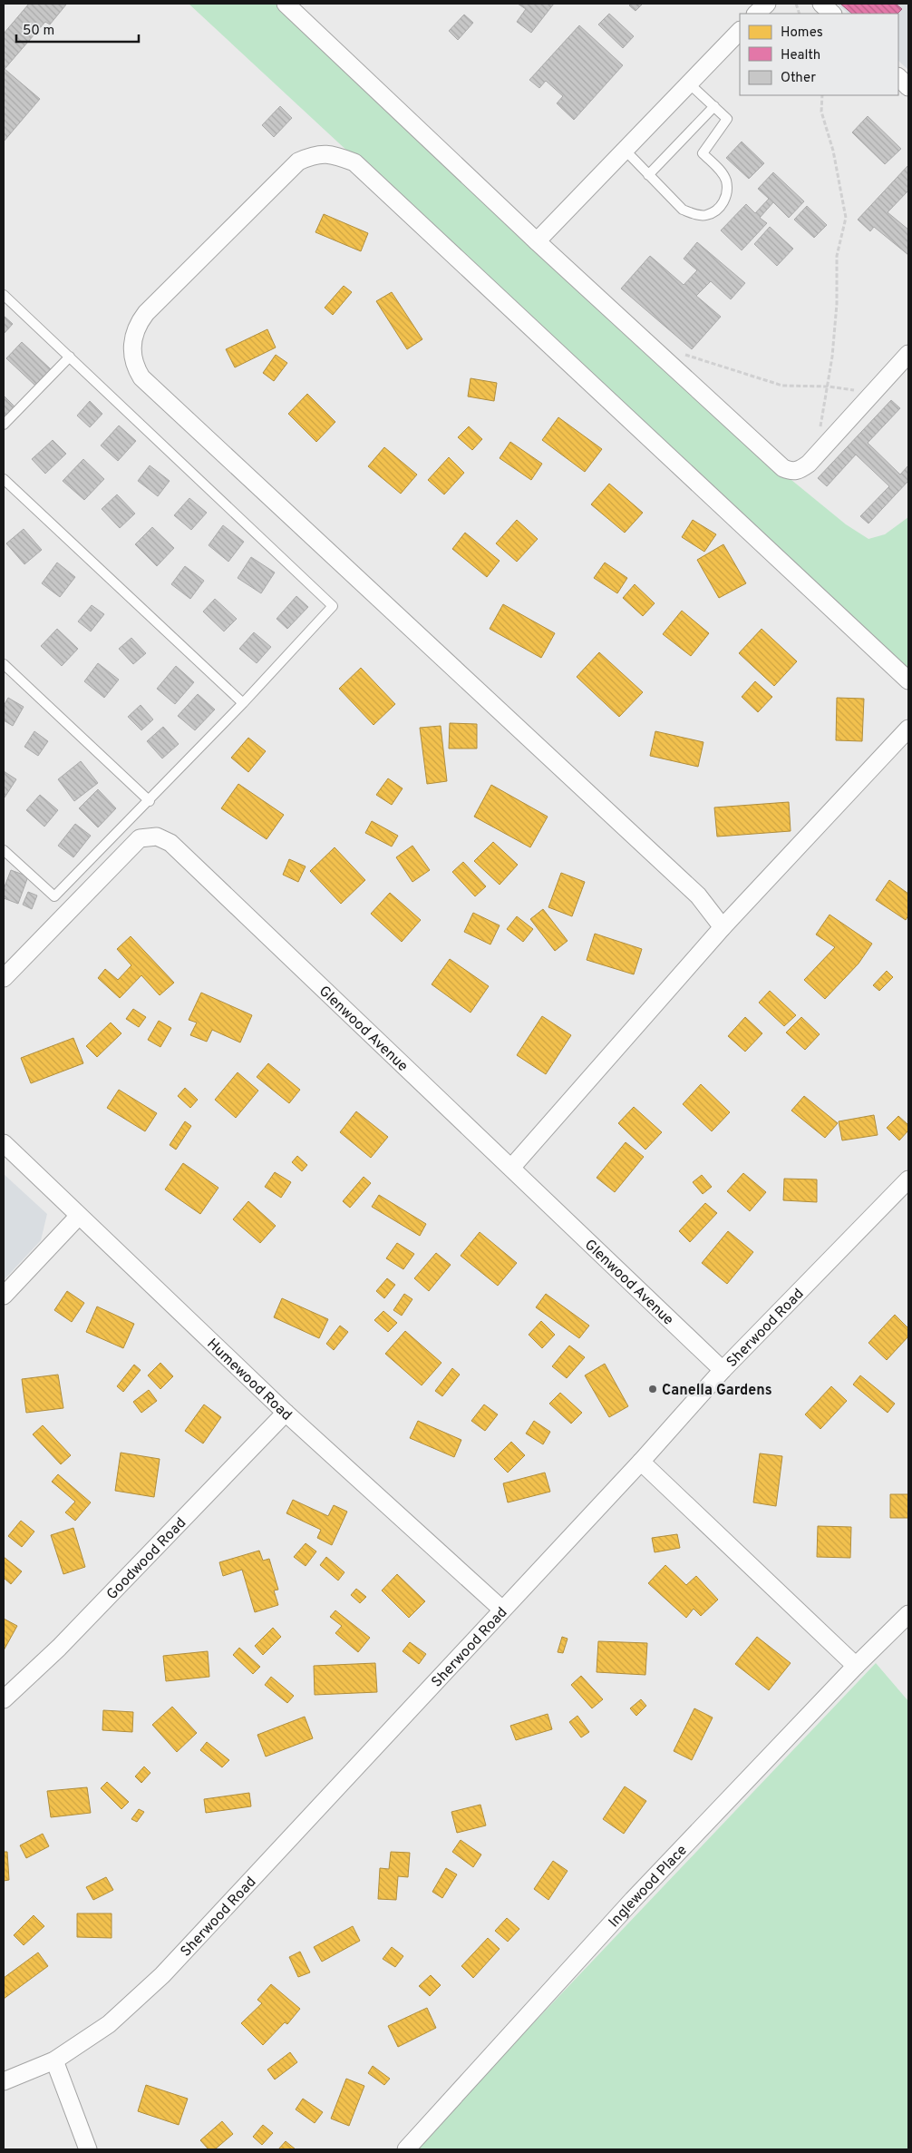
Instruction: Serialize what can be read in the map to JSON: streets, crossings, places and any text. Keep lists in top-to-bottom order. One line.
{"streets":{"street":["Glenwood Avenue","Sherwood Road","Humewood Road","Goodwood Road","Inglewood Place"]},"crossings":[["Glenwood Avenue","Sherwood Road"],["Sherwood Road","Humewood Road"],["Humewood Road","Goodwood Road"]],"places":["Canella Gardens"],"legend":["Homes","Health","Other"],"scale_bar":"50 m"}
